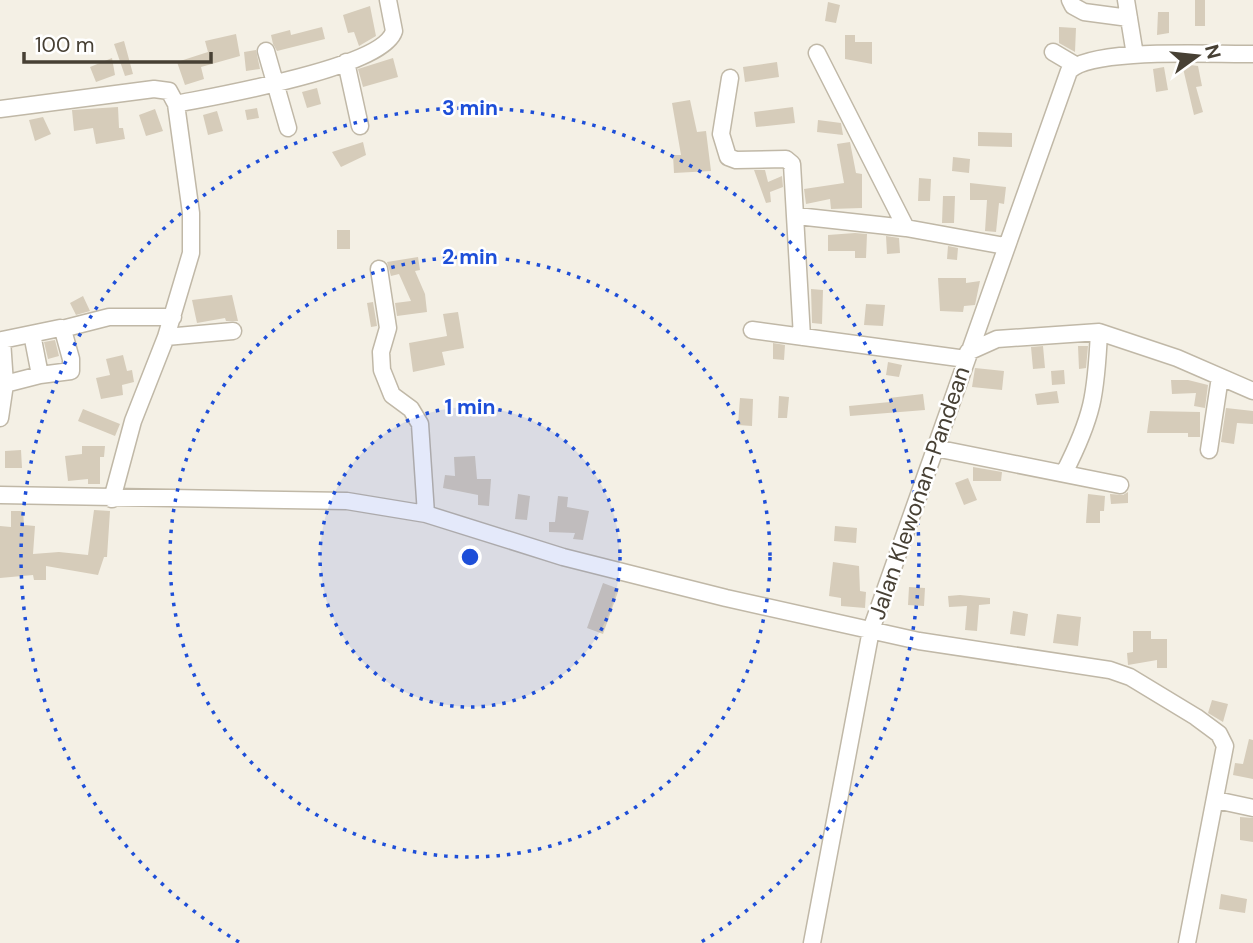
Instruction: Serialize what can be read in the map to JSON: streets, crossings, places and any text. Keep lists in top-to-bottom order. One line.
{"streets":{"street":["Jalan Klewonan-Pandean"]},"scale_bar":"100 m","north":"right","rings":["3 min","2 min","1 min"]}
